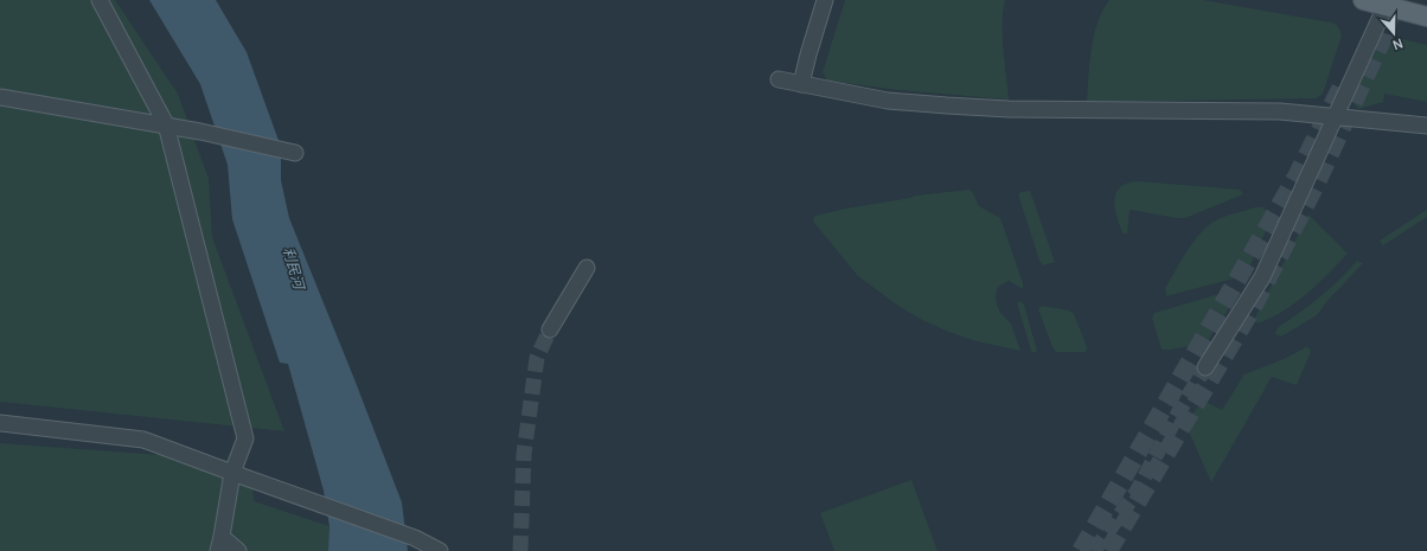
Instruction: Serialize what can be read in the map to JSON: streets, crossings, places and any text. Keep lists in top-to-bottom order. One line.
{"water":["利民河"],"north":"bottom"}
